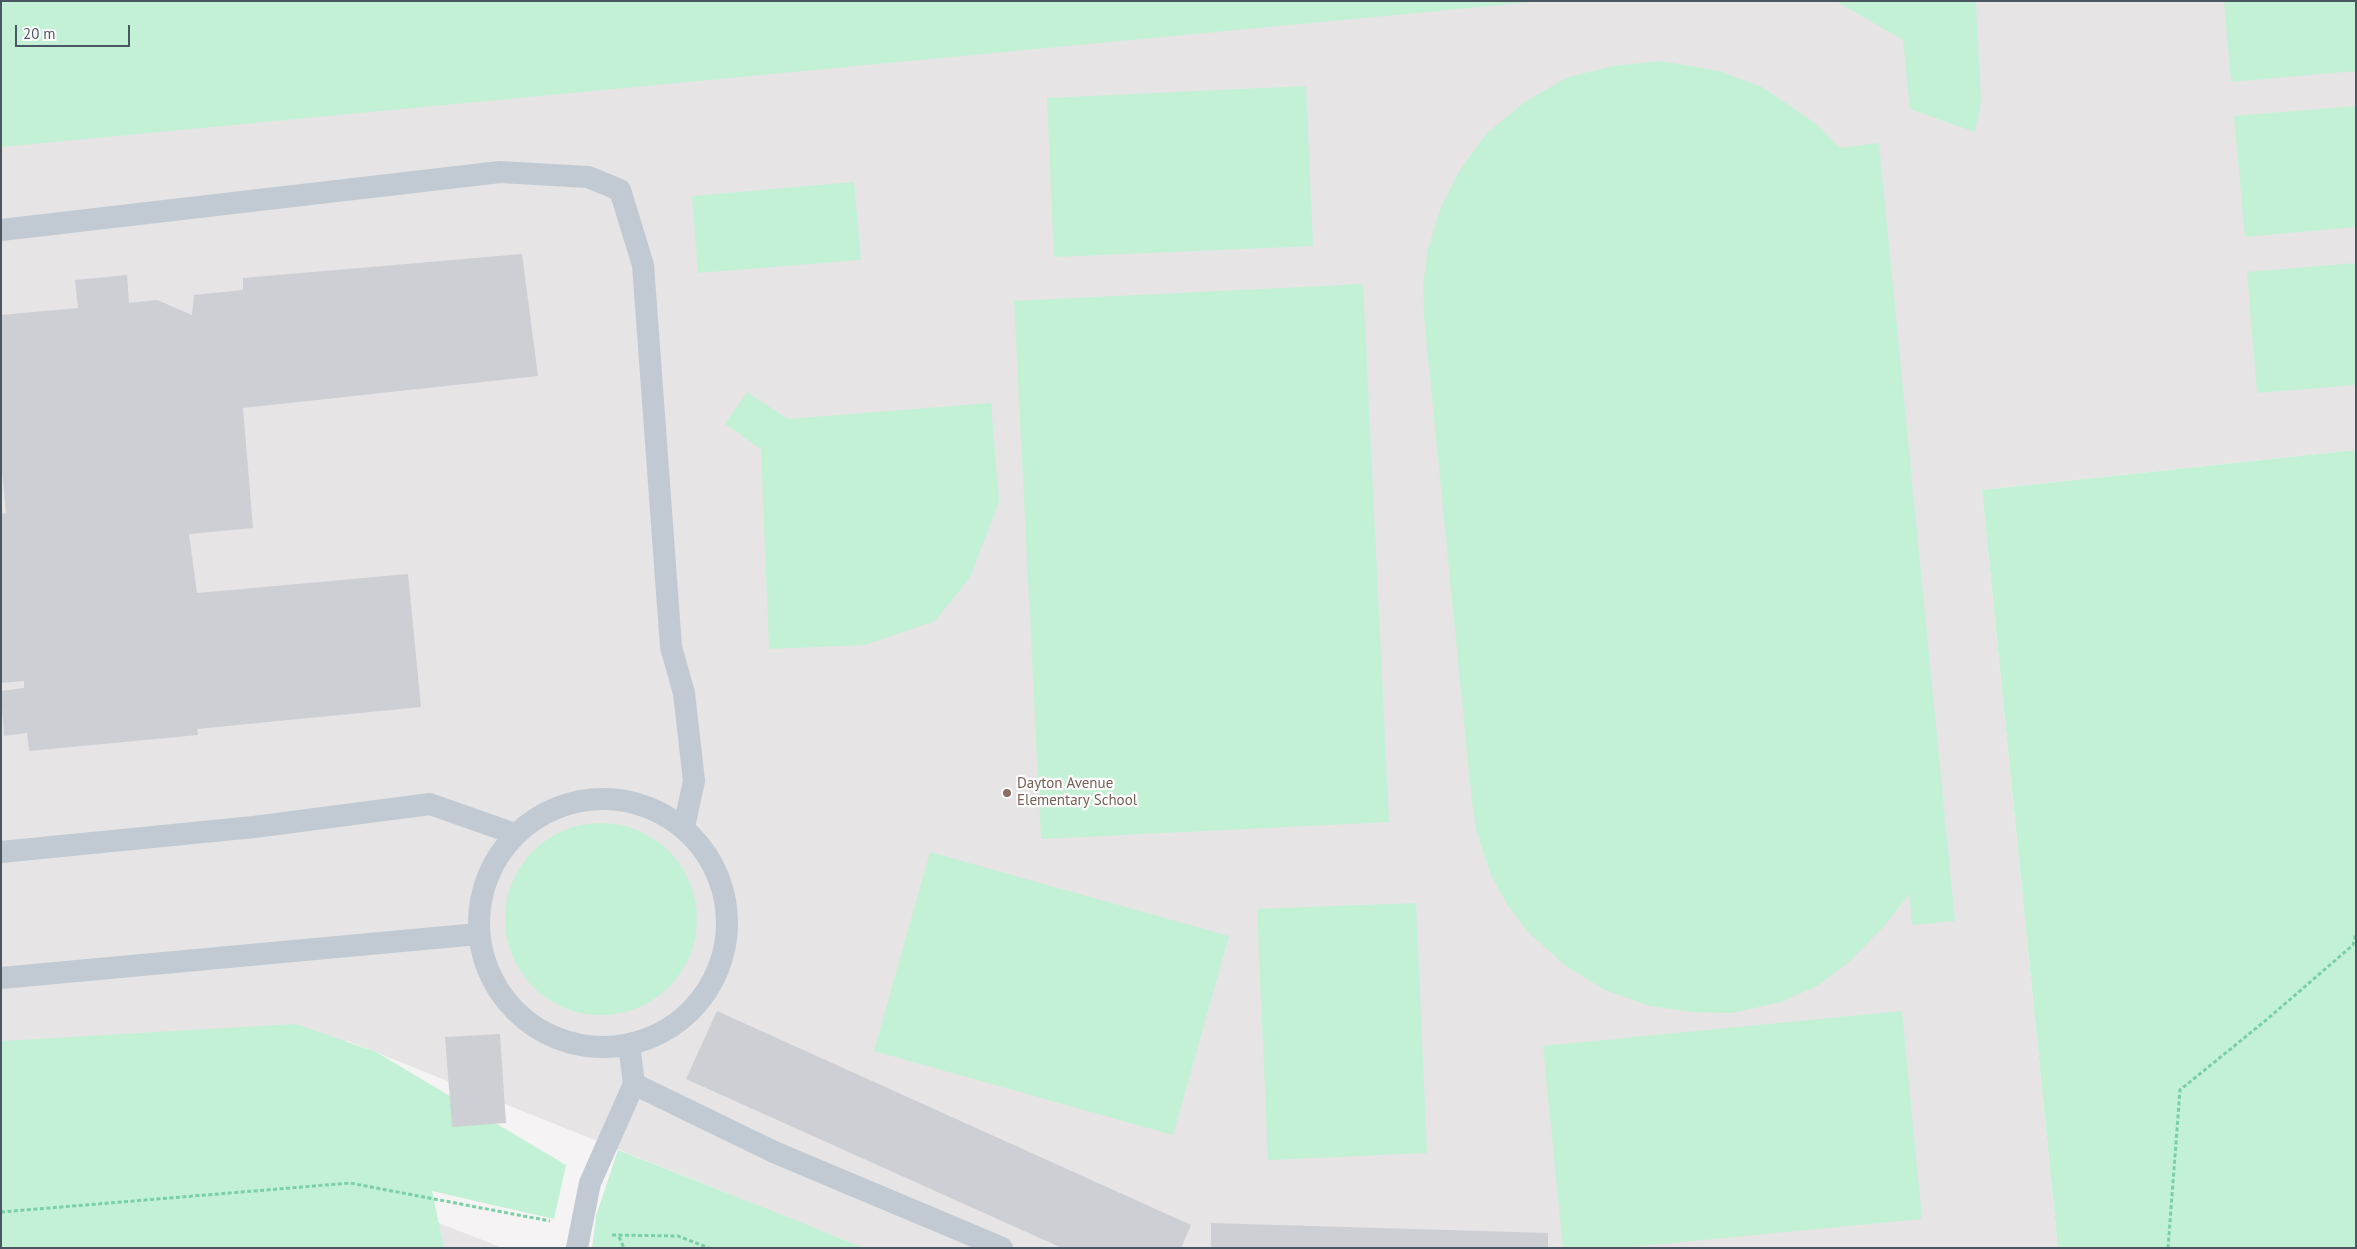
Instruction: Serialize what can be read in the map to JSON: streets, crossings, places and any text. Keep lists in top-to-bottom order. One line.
{"places":["Dayton Avenue Elementary School"],"scale_bar":"20 m"}
